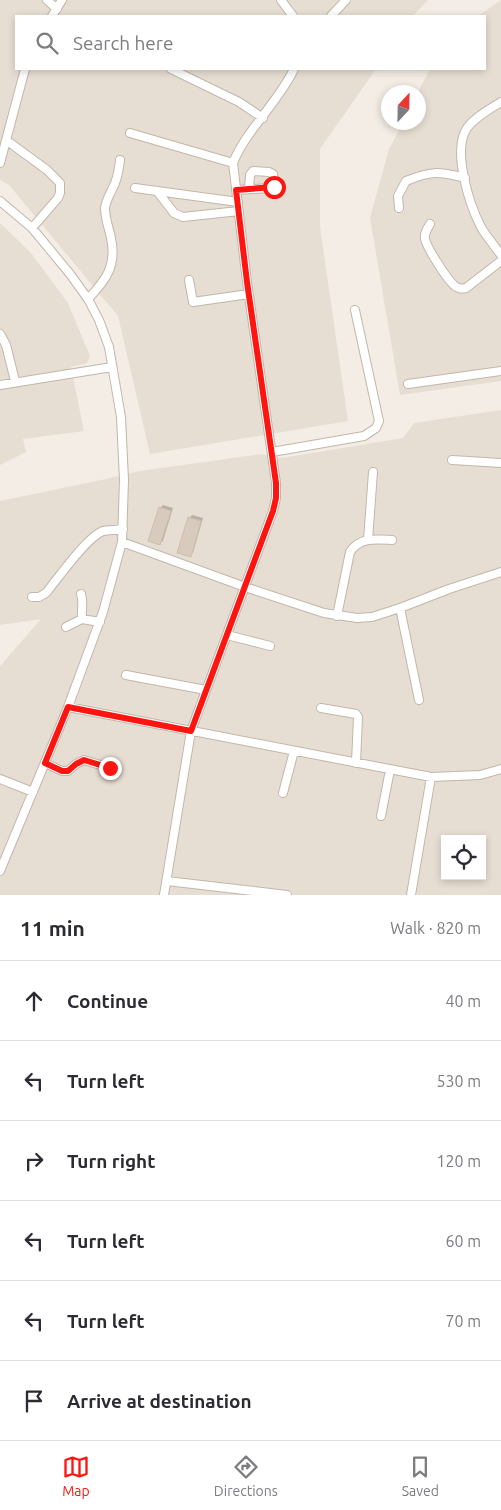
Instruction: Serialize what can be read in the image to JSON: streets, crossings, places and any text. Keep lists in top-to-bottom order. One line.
{"north":"top","page":{"search":"Search here","heading":["11 min","Walk · 820 m"],"list":[["Continue","40 m"],["Turn left","530 m"],["Turn right","120 m"],["Turn left","60 m"],["Turn left","70 m"],"Arrive at destination"],"nav":["Map","Directions","Saved"]}}
